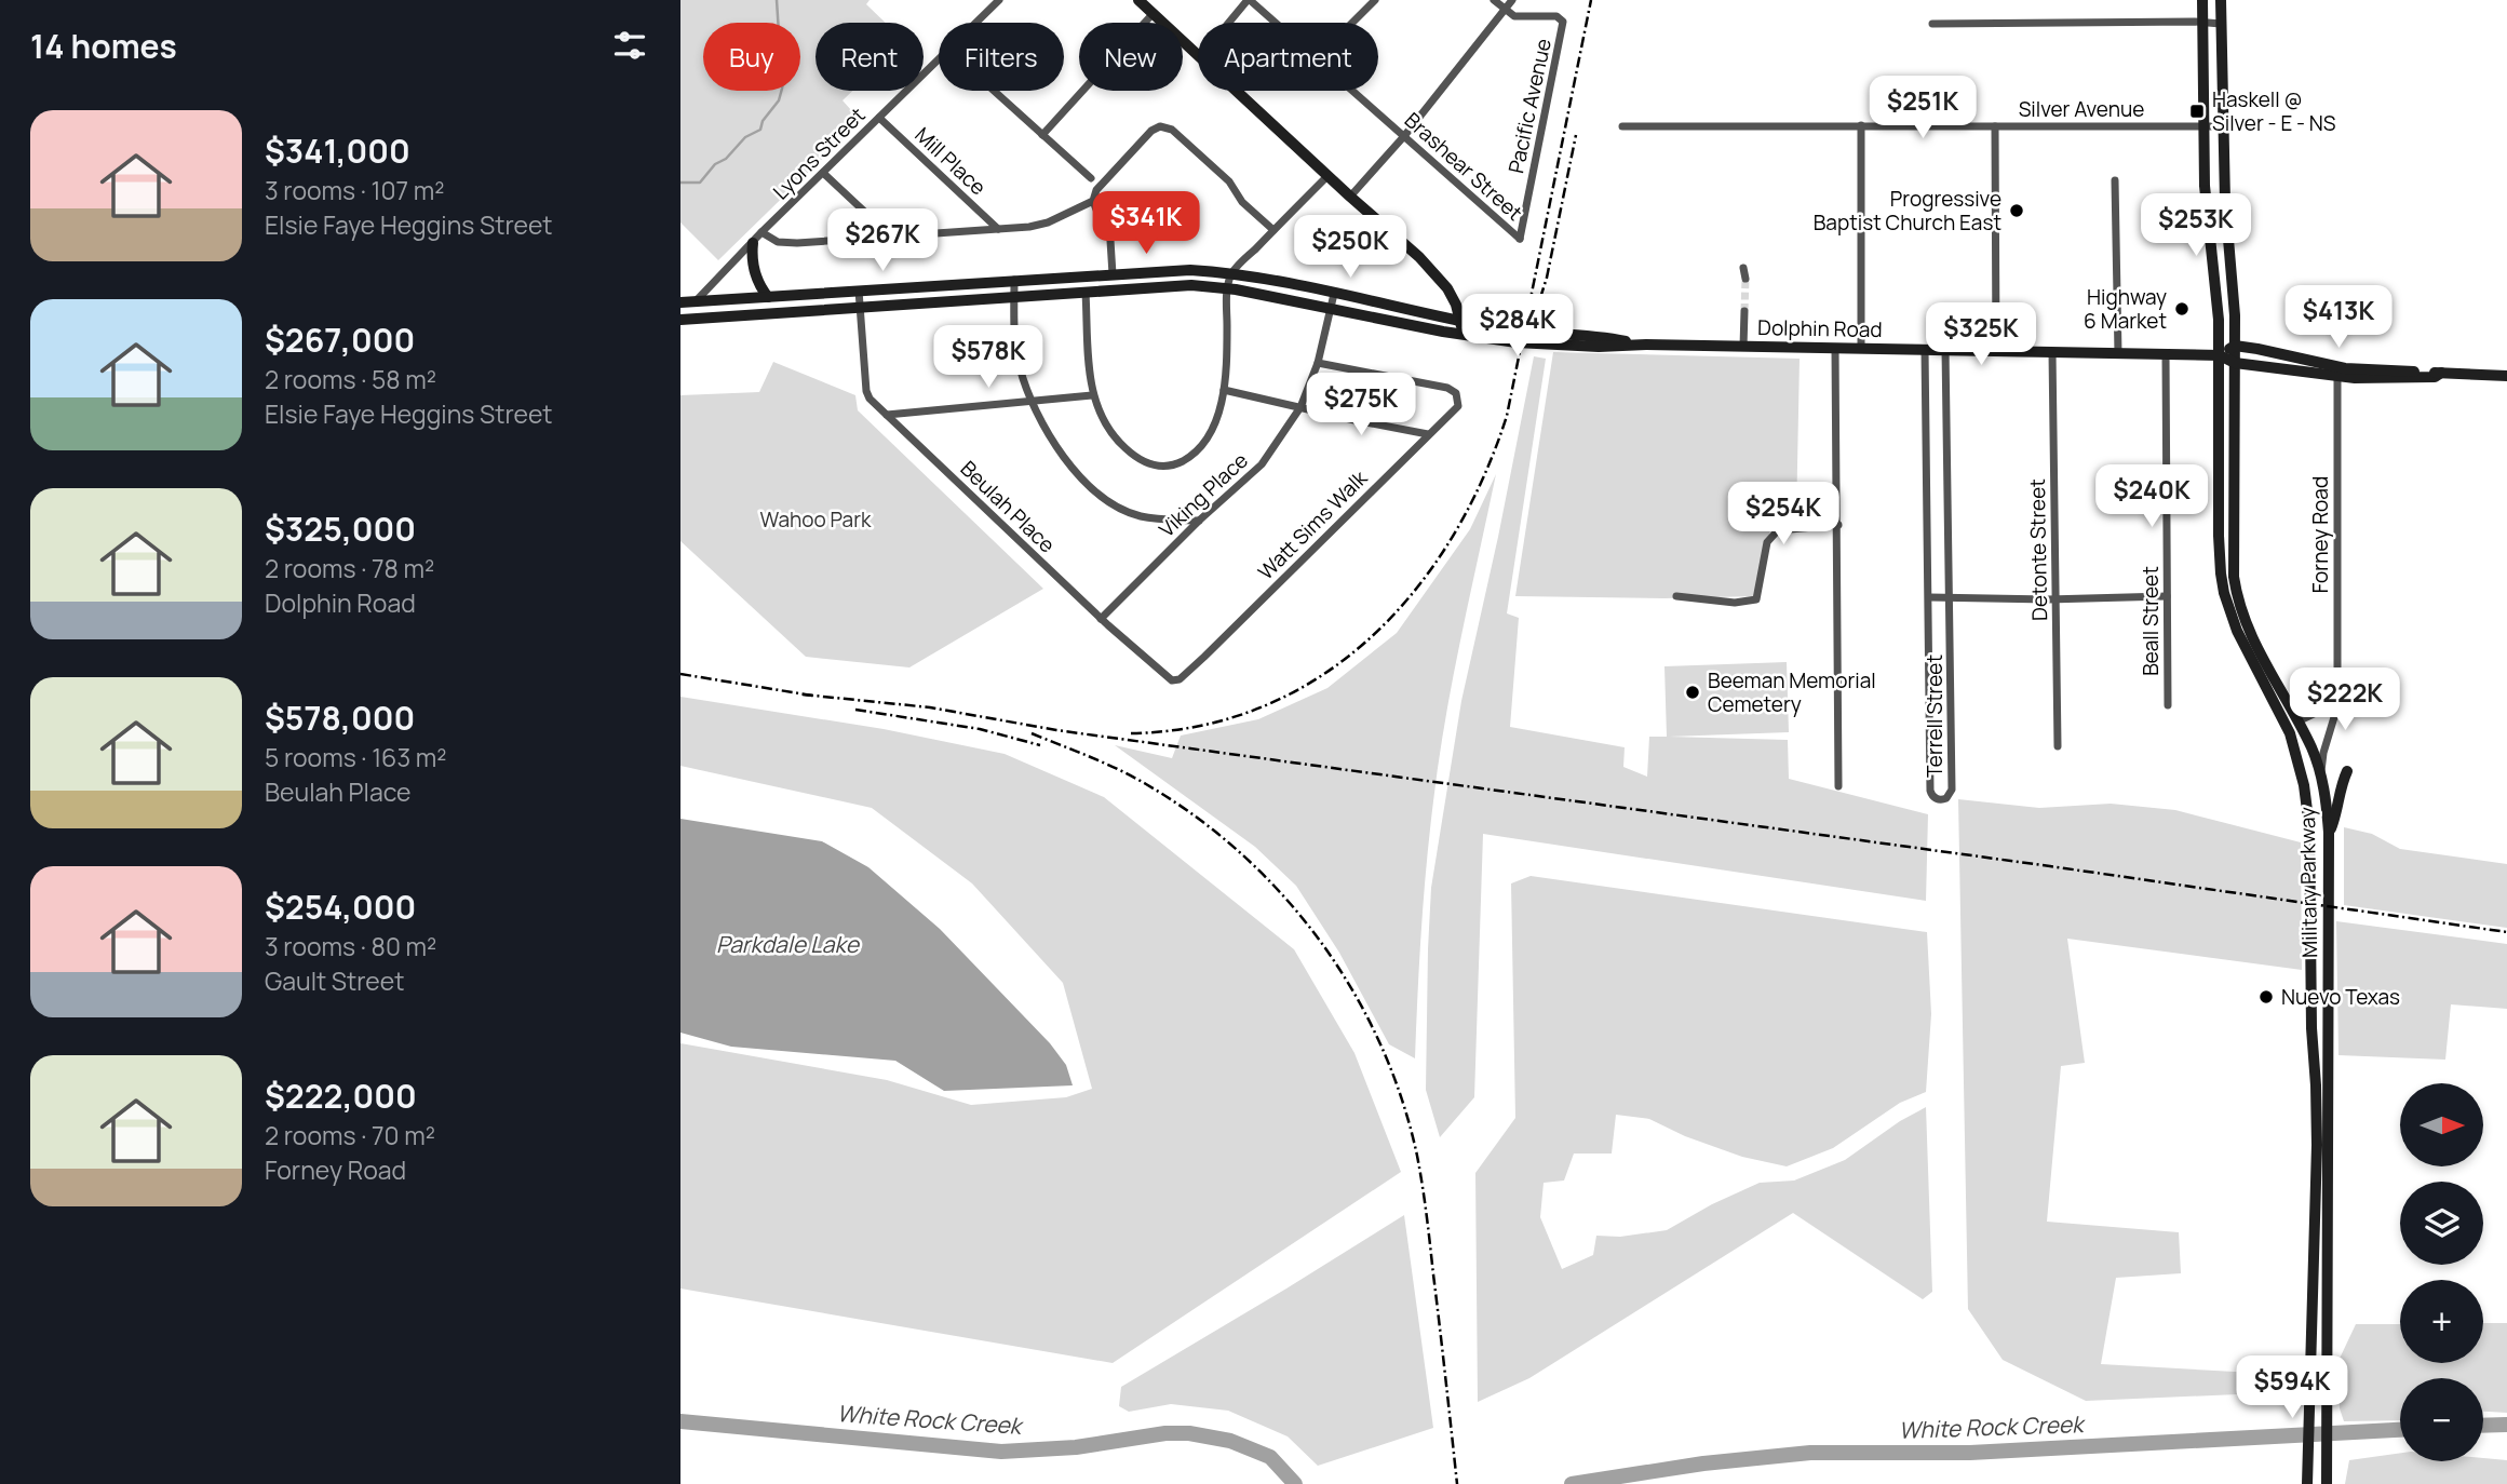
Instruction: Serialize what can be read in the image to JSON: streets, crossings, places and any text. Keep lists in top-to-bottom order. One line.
{"streets":{"main road":["Dolphin Road","Military Parkway"],"street":["Pacific Avenue","Silver Avenue","Lyons Street","Mill Place","Brashear Street","Viking Place","Beulah Place","Watt Sims Walk","Forney Road","Detonte Street","Beall Street","Terrell Street"]},"crossings":[["Pacific Avenue","Brashear Street"],["Silver Avenue","Military Parkway"],["Lyons Street","Mill Place"],["Lyons Street","Dolphin Road"],["Dolphin Road","Viking Place"],["Dolphin Road","Beulah Place"],["Dolphin Road","Forney Road"],["Dolphin Road","Detonte Street"],["Dolphin Road","Beall Street"],["Dolphin Road","Terrell Street"],["Dolphin Road","Military Parkway"],["Viking Place","Beulah Place"],["Viking Place","Watt Sims Walk"],["Beulah Place","Watt Sims Walk"],["Forney Road","Military Parkway"]],"water":["Parkdale Lake","White Rock Creek"],"parks":["Wahoo Park"],"places":{"transit":["Haskell @ Silver - E - NS"],"other":["Progressive Baptist Church East","Highway 6 Market","Beeman Memorial Cemetery","Nuevo Texas"]},"north":"right","page":{"heading":"14 homes","chip":["Buy","Rent","Filters","New","Apartment"],"price":["$251K","$341K","$253K","$267K","$250K","$413K","$284K","$325K","$578K","$275K","$240K","$254K","$222K","$594K"],"list":[{"name":"$341,000","note":"3 rooms · 107 m² · Elsie Faye Heggins Street"},{"name":"$267,000","note":"2 rooms · 58 m² · Elsie Faye Heggins Street"},{"name":"$325,000","note":"2 rooms · 78 m² · Dolphin Road"},{"name":"$578,000","note":"5 rooms · 163 m² · Beulah Place"},{"name":"$254,000","note":"3 rooms · 80 m² · Gault Street"},{"name":"$222,000","note":"2 rooms · 70 m² · Forney Road"}],"map_buttons":["+","−"]}}
